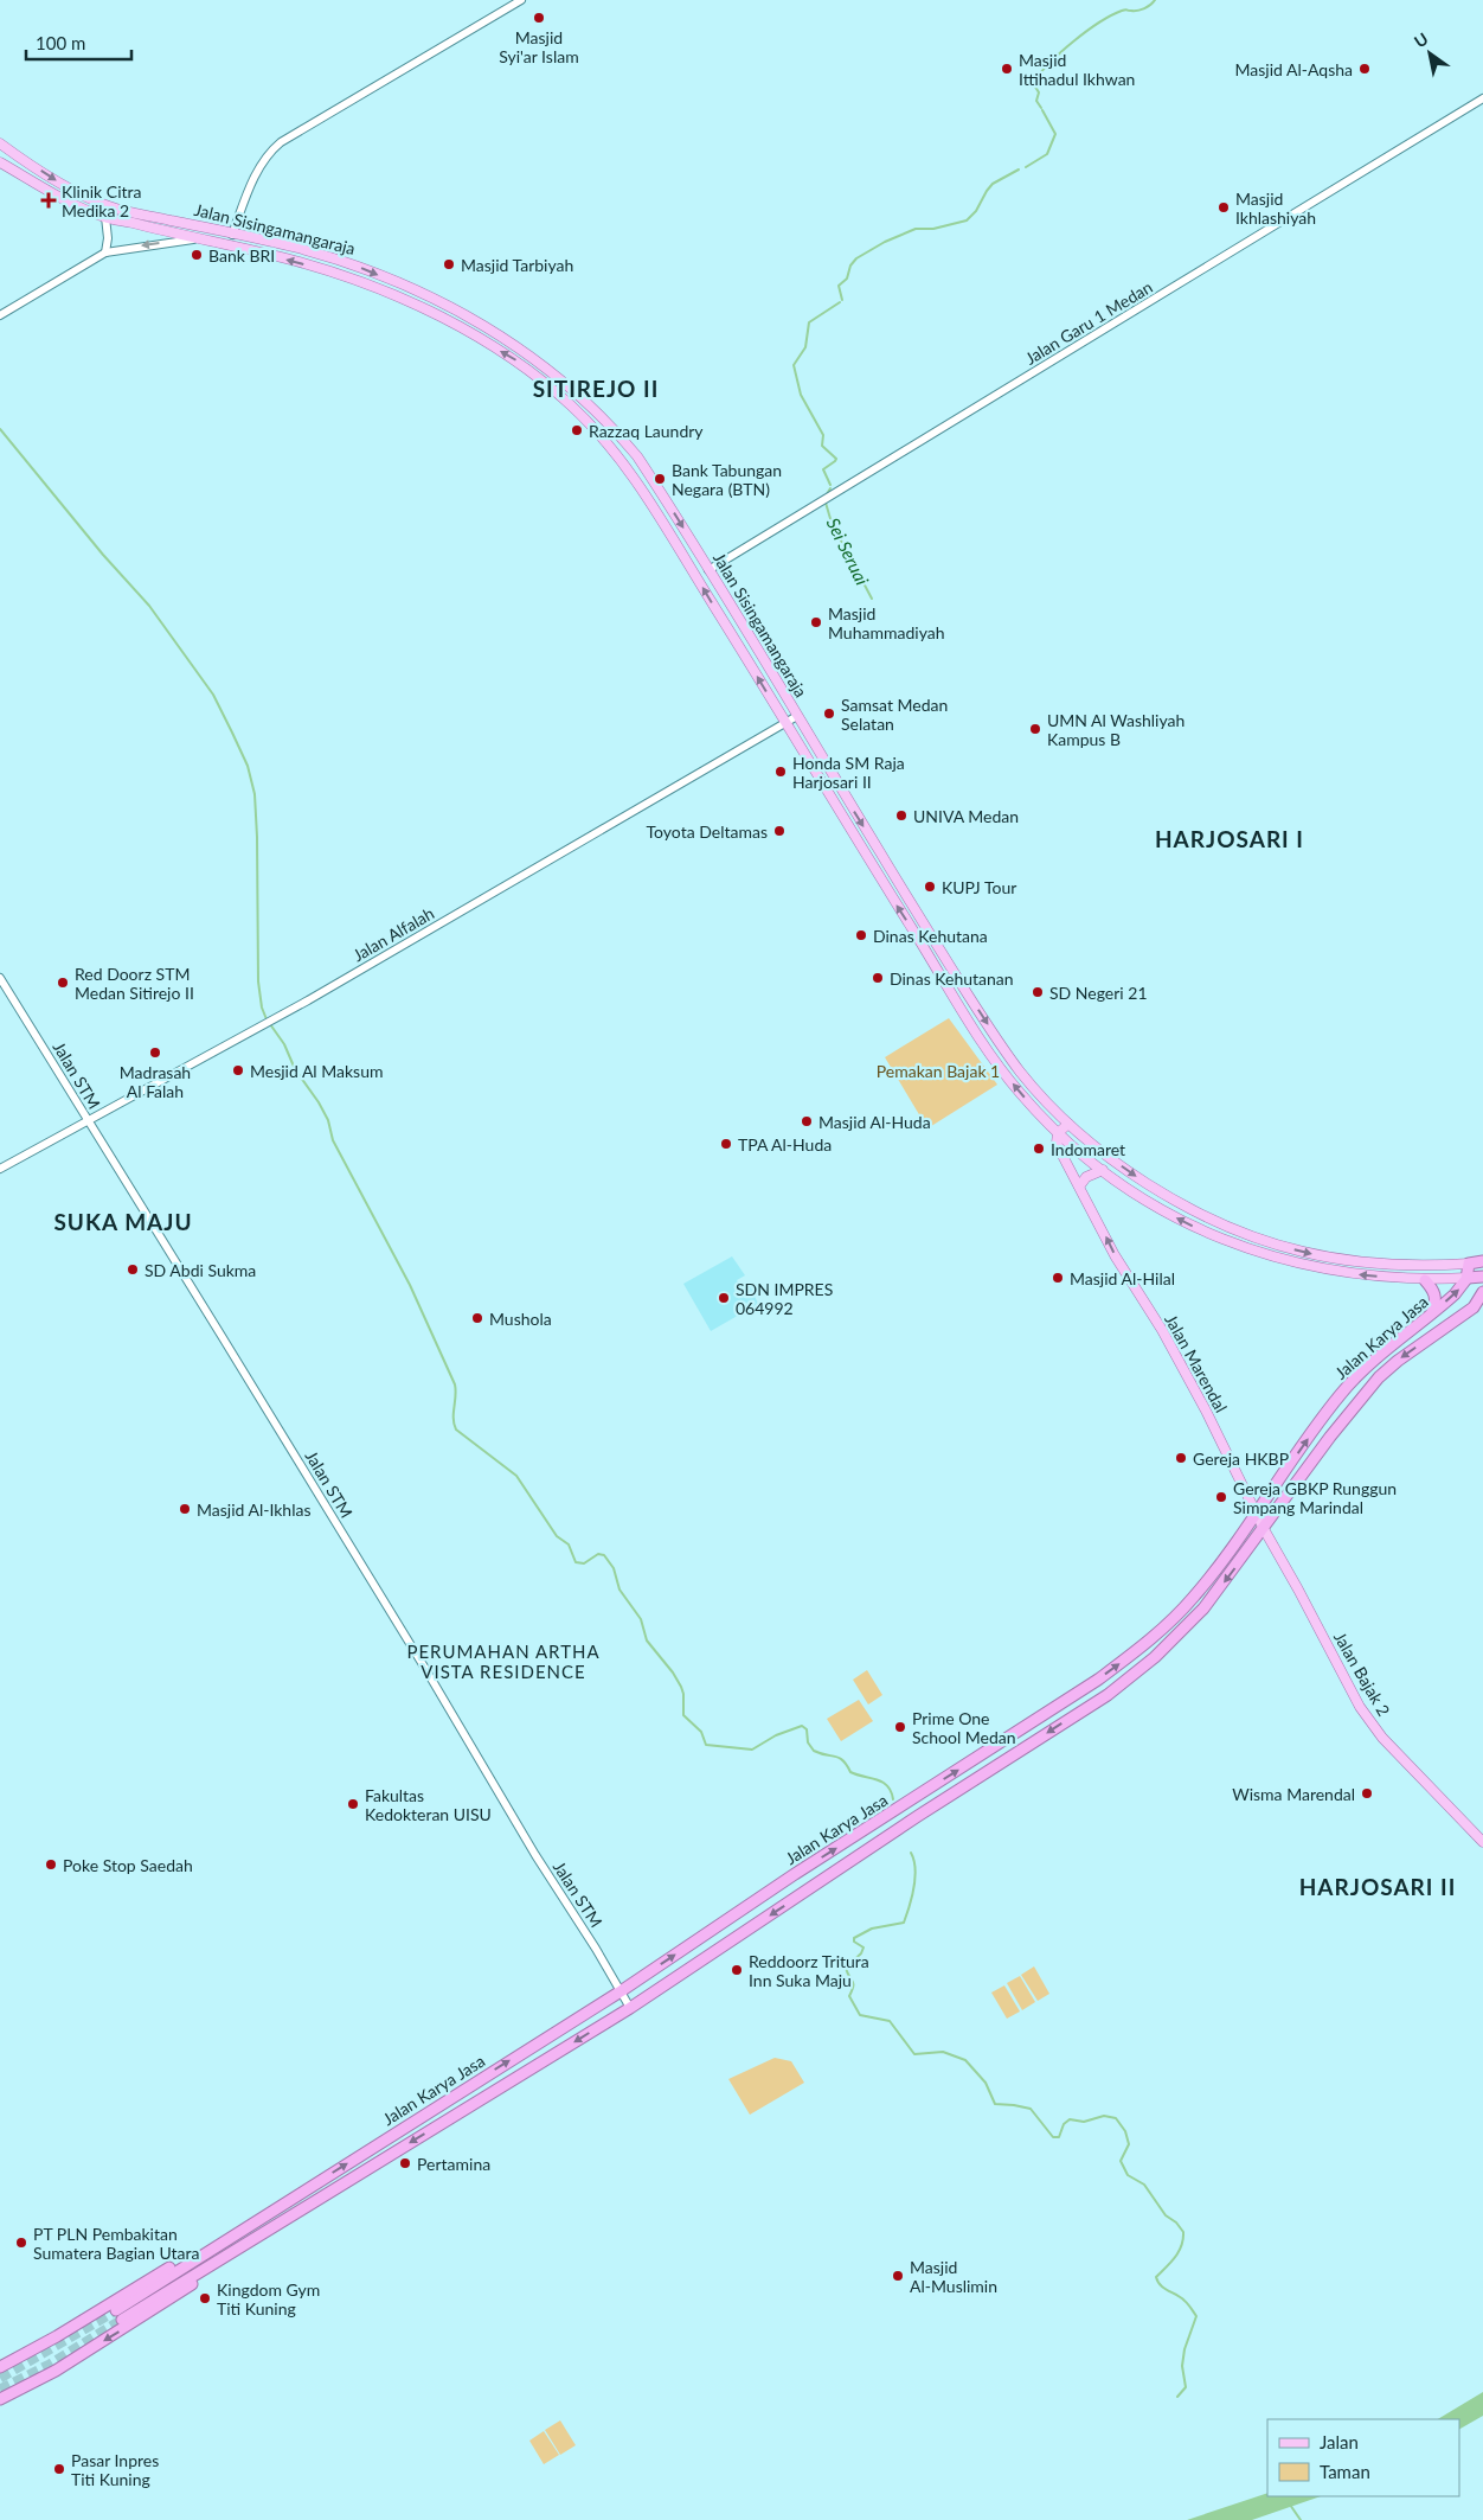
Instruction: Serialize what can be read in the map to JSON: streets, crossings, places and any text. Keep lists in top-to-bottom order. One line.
{"streets":{"highway":["Jalan Sisingamangaraja","Jalan Karya Jasa"],"main road":["Jalan Marendal","Jalan Bajak 2"],"street":["Jalan Garu 1 Medan","Jalan Alfalah","Jalan STM"]},"crossings":[["Jalan Sisingamangaraja","Jalan Garu 1 Medan"],["Jalan Sisingamangaraja","Jalan Alfalah"],["Jalan Sisingamangaraja","Jalan Karya Jasa"],["Jalan Sisingamangaraja","Jalan Marendal"],["Jalan Alfalah","Jalan STM"],["Jalan STM","Jalan Karya Jasa"],["Jalan Karya Jasa","Jalan Marendal"],["Jalan Karya Jasa","Jalan Bajak 2"],["Jalan Marendal","Jalan Bajak 2"]],"one_way":["Jalan Marendal"],"districts":["SITIREJO II","HARJOSARI I","SUKA MAJU","PERUMAHAN ARTHA VISTA RESIDENCE","HARJOSARI II"],"water":["Sei Seruai"],"parks":["Pemakan Bajak 1"],"places":{"other":["Masjid Syi'ar Islam","Masjid Ittihadul Ikhwan","Masjid Al-Aqsha","Masjid Ikhlashiyah","Bank BRI","Masjid Tarbiyah","Razzaq Laundry","Bank Tabungan Negara (BTN)","Masjid Muhammadiyah","Samsat Medan Selatan","UMN Al Washliyah Kampus B","Honda SM Raja Harjosari II","UNIVA Medan","Toyota Deltamas","KUPJ Tour","Dinas Kehutana","Dinas Kehutanan","Red Doorz STM Medan Sitirejo II","SD Negeri 21","Madrasah Al Falah","Mesjid Al Maksum","Masjid Al-Huda","TPA Al-Huda","Indomaret","SD Abdi Sukma","Masjid Al-Hilal","SDN IMPRES 064992","Mushola","Gereja HKBP","Gereja GBKP Runggun Simpang Marindal","Masjid Al-Ikhlas","Prime One School Medan","Wisma Marendal","Fakultas Kedokteran UISU","Poke Stop Saedah","Reddoorz Tritura Inn Suka Maju","Pertamina","PT PLN Pembakitan Sumatera Bagian Utara","Masjid Al-Muslimin","Kingdom Gym Titi Kuning","Pasar Inpres Titi Kuning"],"health":["Klinik Citra Medika 2"]},"legend":["Jalan","Taman"],"scale_bar":"100 m","north":"top left"}
